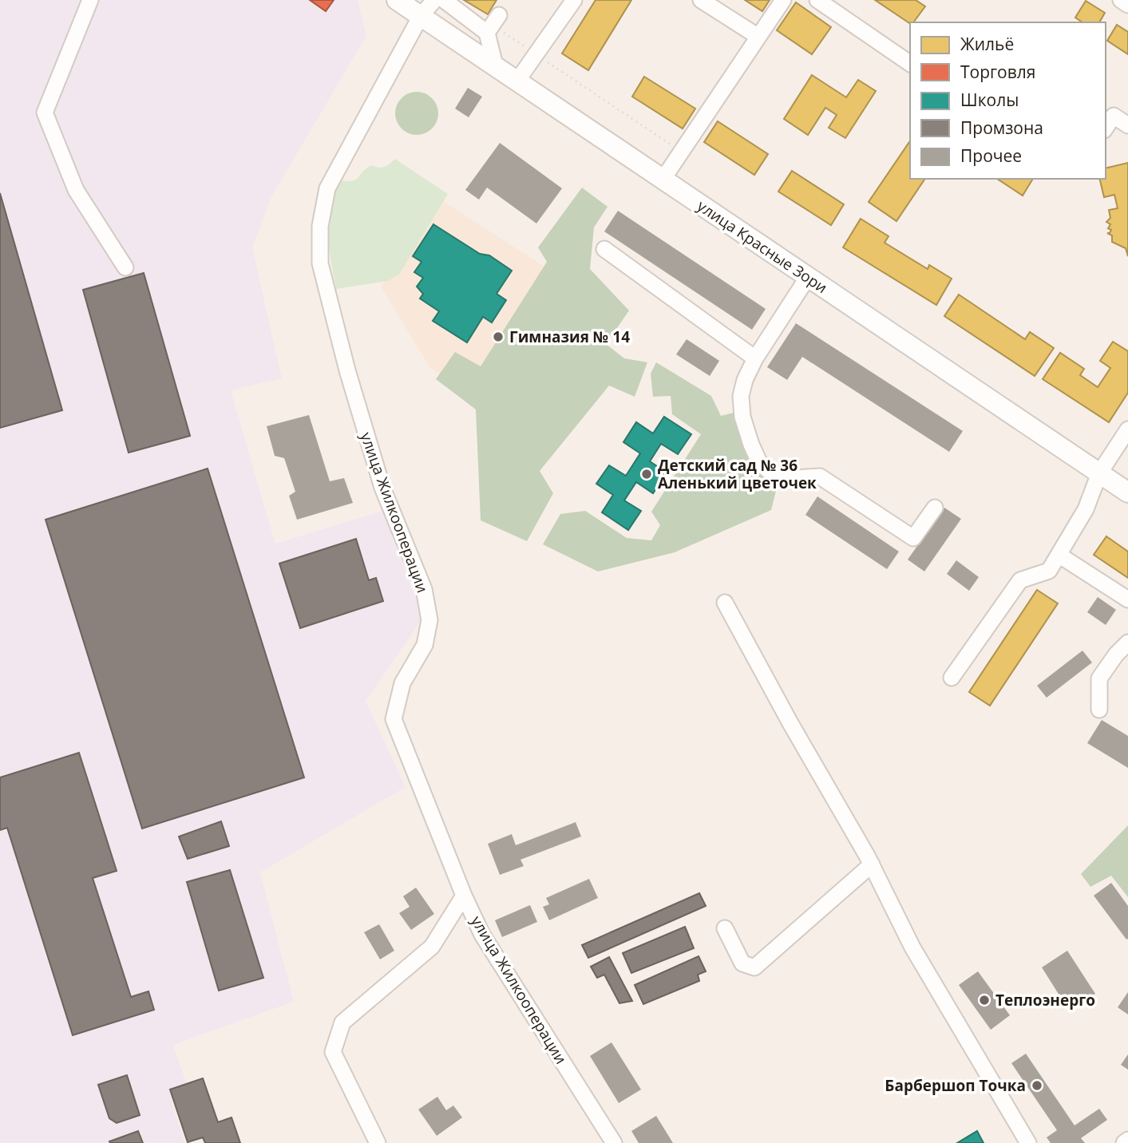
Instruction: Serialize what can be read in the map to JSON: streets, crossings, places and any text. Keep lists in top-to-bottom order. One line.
{"streets":{"main road":["улица Красные Зори"],"street":["улица Жилкооперации"]},"crossings":[["улица Красные Зори","улица Жилкооперации"]],"places":["Гимназия № 14","Детский сад № 36 Аленький цветочек","Теплоэнерго","Барбершоп Точка"],"legend":["Жильё","Торговля","Школы","Промзона","Прочее"]}
